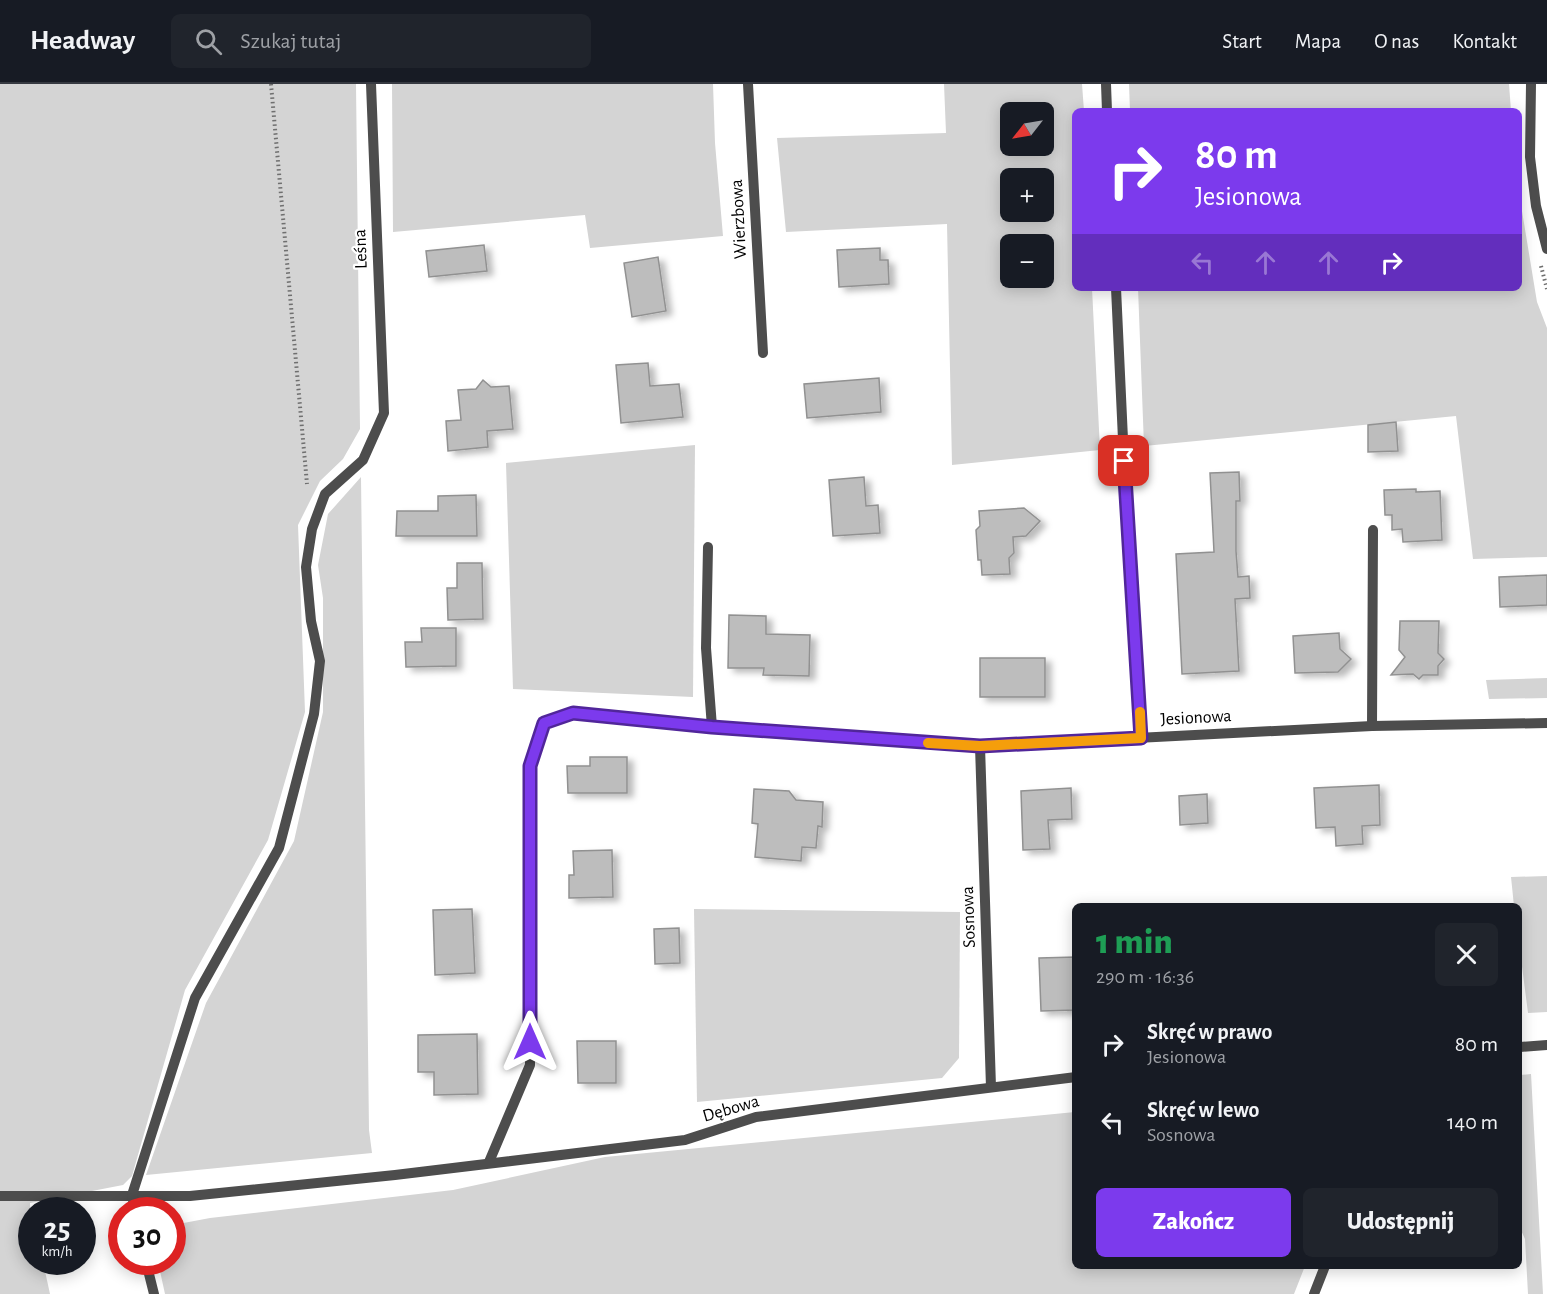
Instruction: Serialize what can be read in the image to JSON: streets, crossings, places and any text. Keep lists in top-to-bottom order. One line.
{"streets":{"street":["Wierzbowa","Leśna","Jesionowa","Sosnowa","Dębowa"]},"crossings":[["Leśna","Dębowa"],["Jesionowa","Sosnowa"],["Jesionowa","Dębowa"],["Sosnowa","Dębowa"]],"north":"bottom left","page":{"header":"Headway","search":"Szukaj tutaj","nav":["Start","Mapa","O nas","Kontakt"],"map_buttons":["+","−"],"turn":["80 m","Jesionowa"],"heading":["1 min","290 m · 16:36"],"list":[{"name":"Skręć w prawo","note":"Jesionowa","value":"80 m"},{"name":"Skręć w lewo","note":"Sosnowa","value":"140 m"}],"buttons":["Zakończ","Udostępnij"],"speed":"25 km/h","limit":"30"}}
